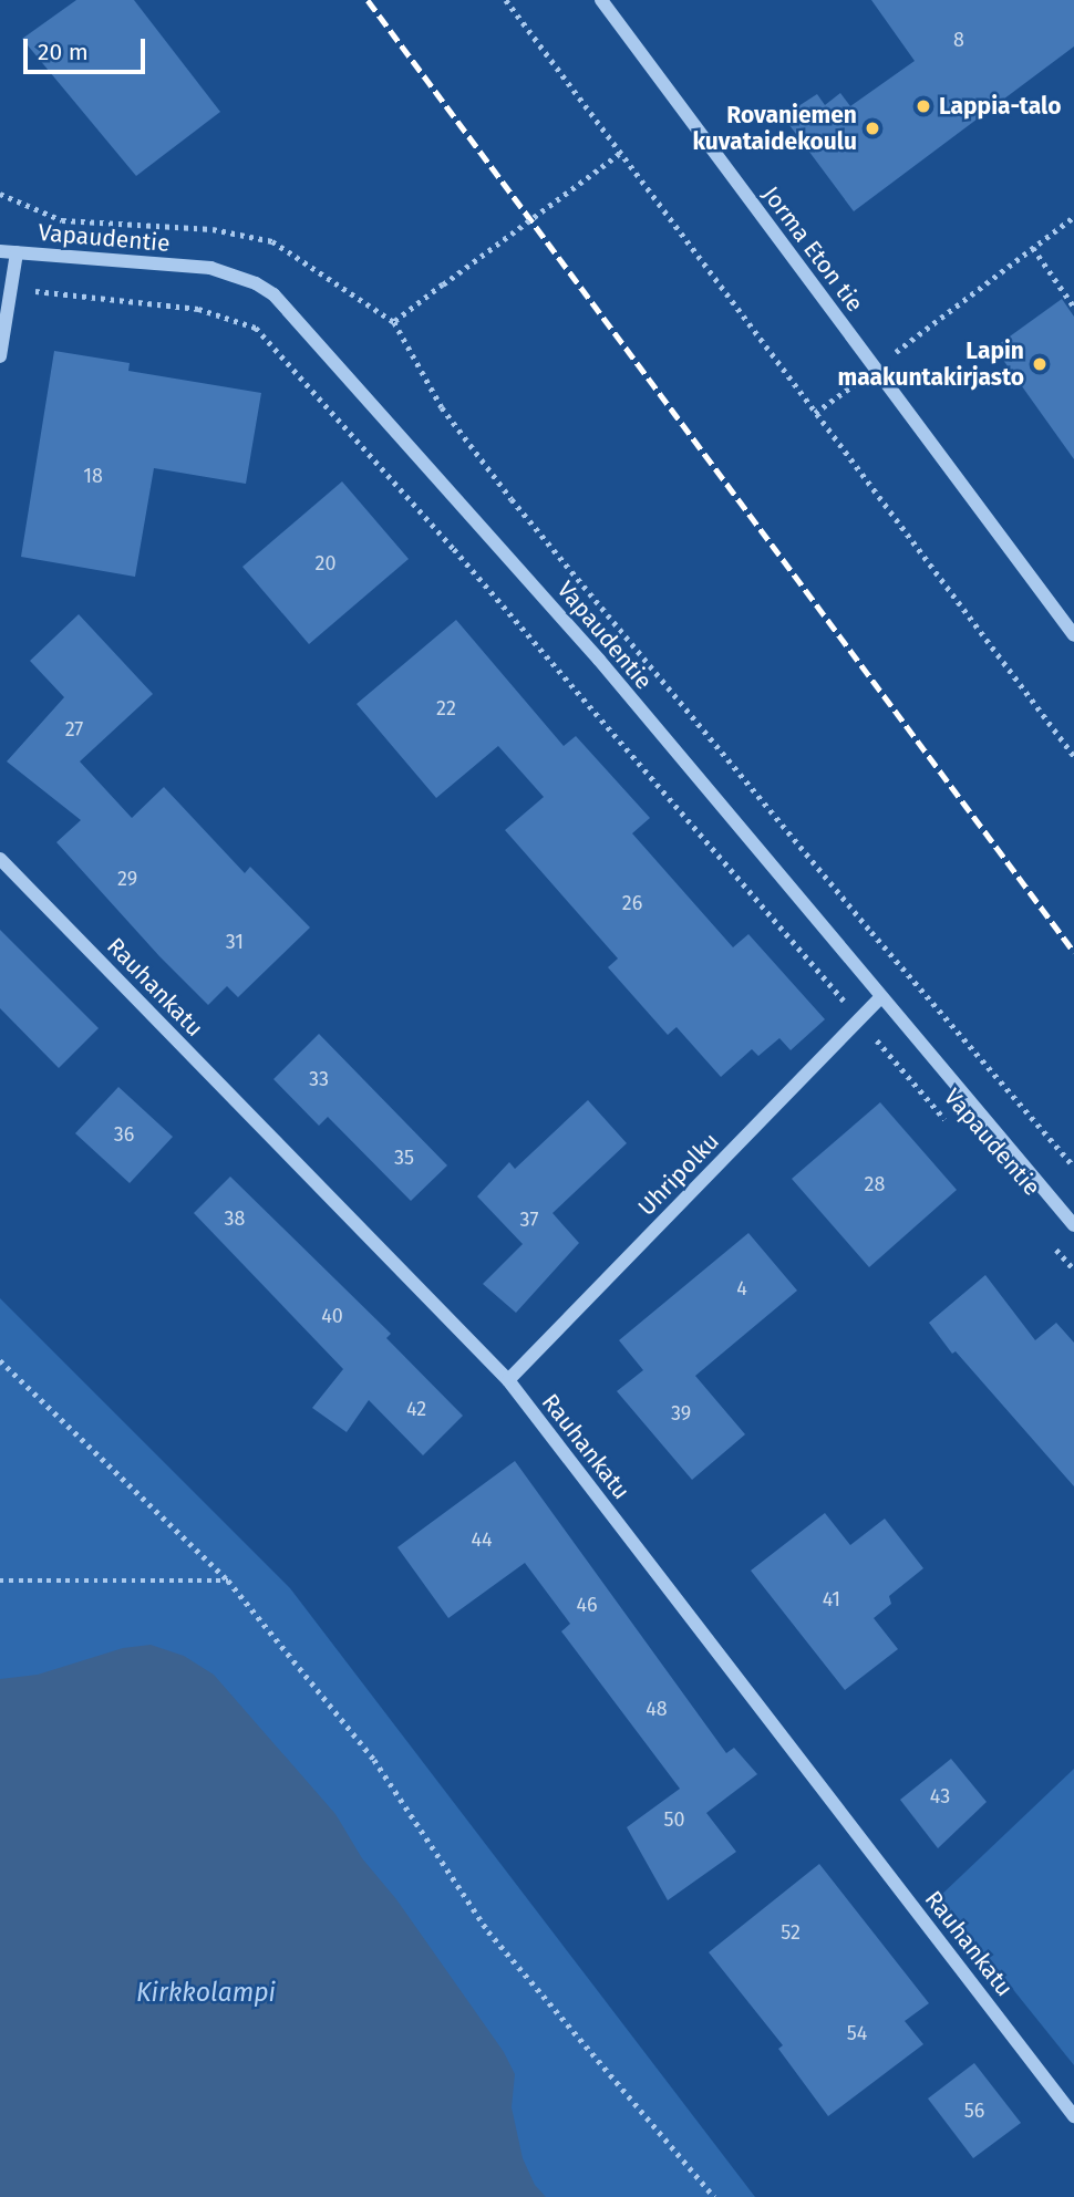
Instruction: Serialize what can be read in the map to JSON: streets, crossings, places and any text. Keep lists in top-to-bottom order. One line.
{"streets":{"street":["Vapaudentie","Jorma Eton tie","Rauhankatu","Uhripolku"]},"crossings":[["Vapaudentie","Uhripolku"],["Rauhankatu","Uhripolku"]],"water":["Kirkkolampi"],"places":["Lappia-talo","Rovaniemen kuvataidekoulu","Lapin maakuntakirjasto"],"house_numbers":["8","18","20","22","27","29","26","31","33","36","35","28","38","37","4","40","42","39","44","41","46","48","43","50","52","54","56"],"scale_bar":"20 m"}
